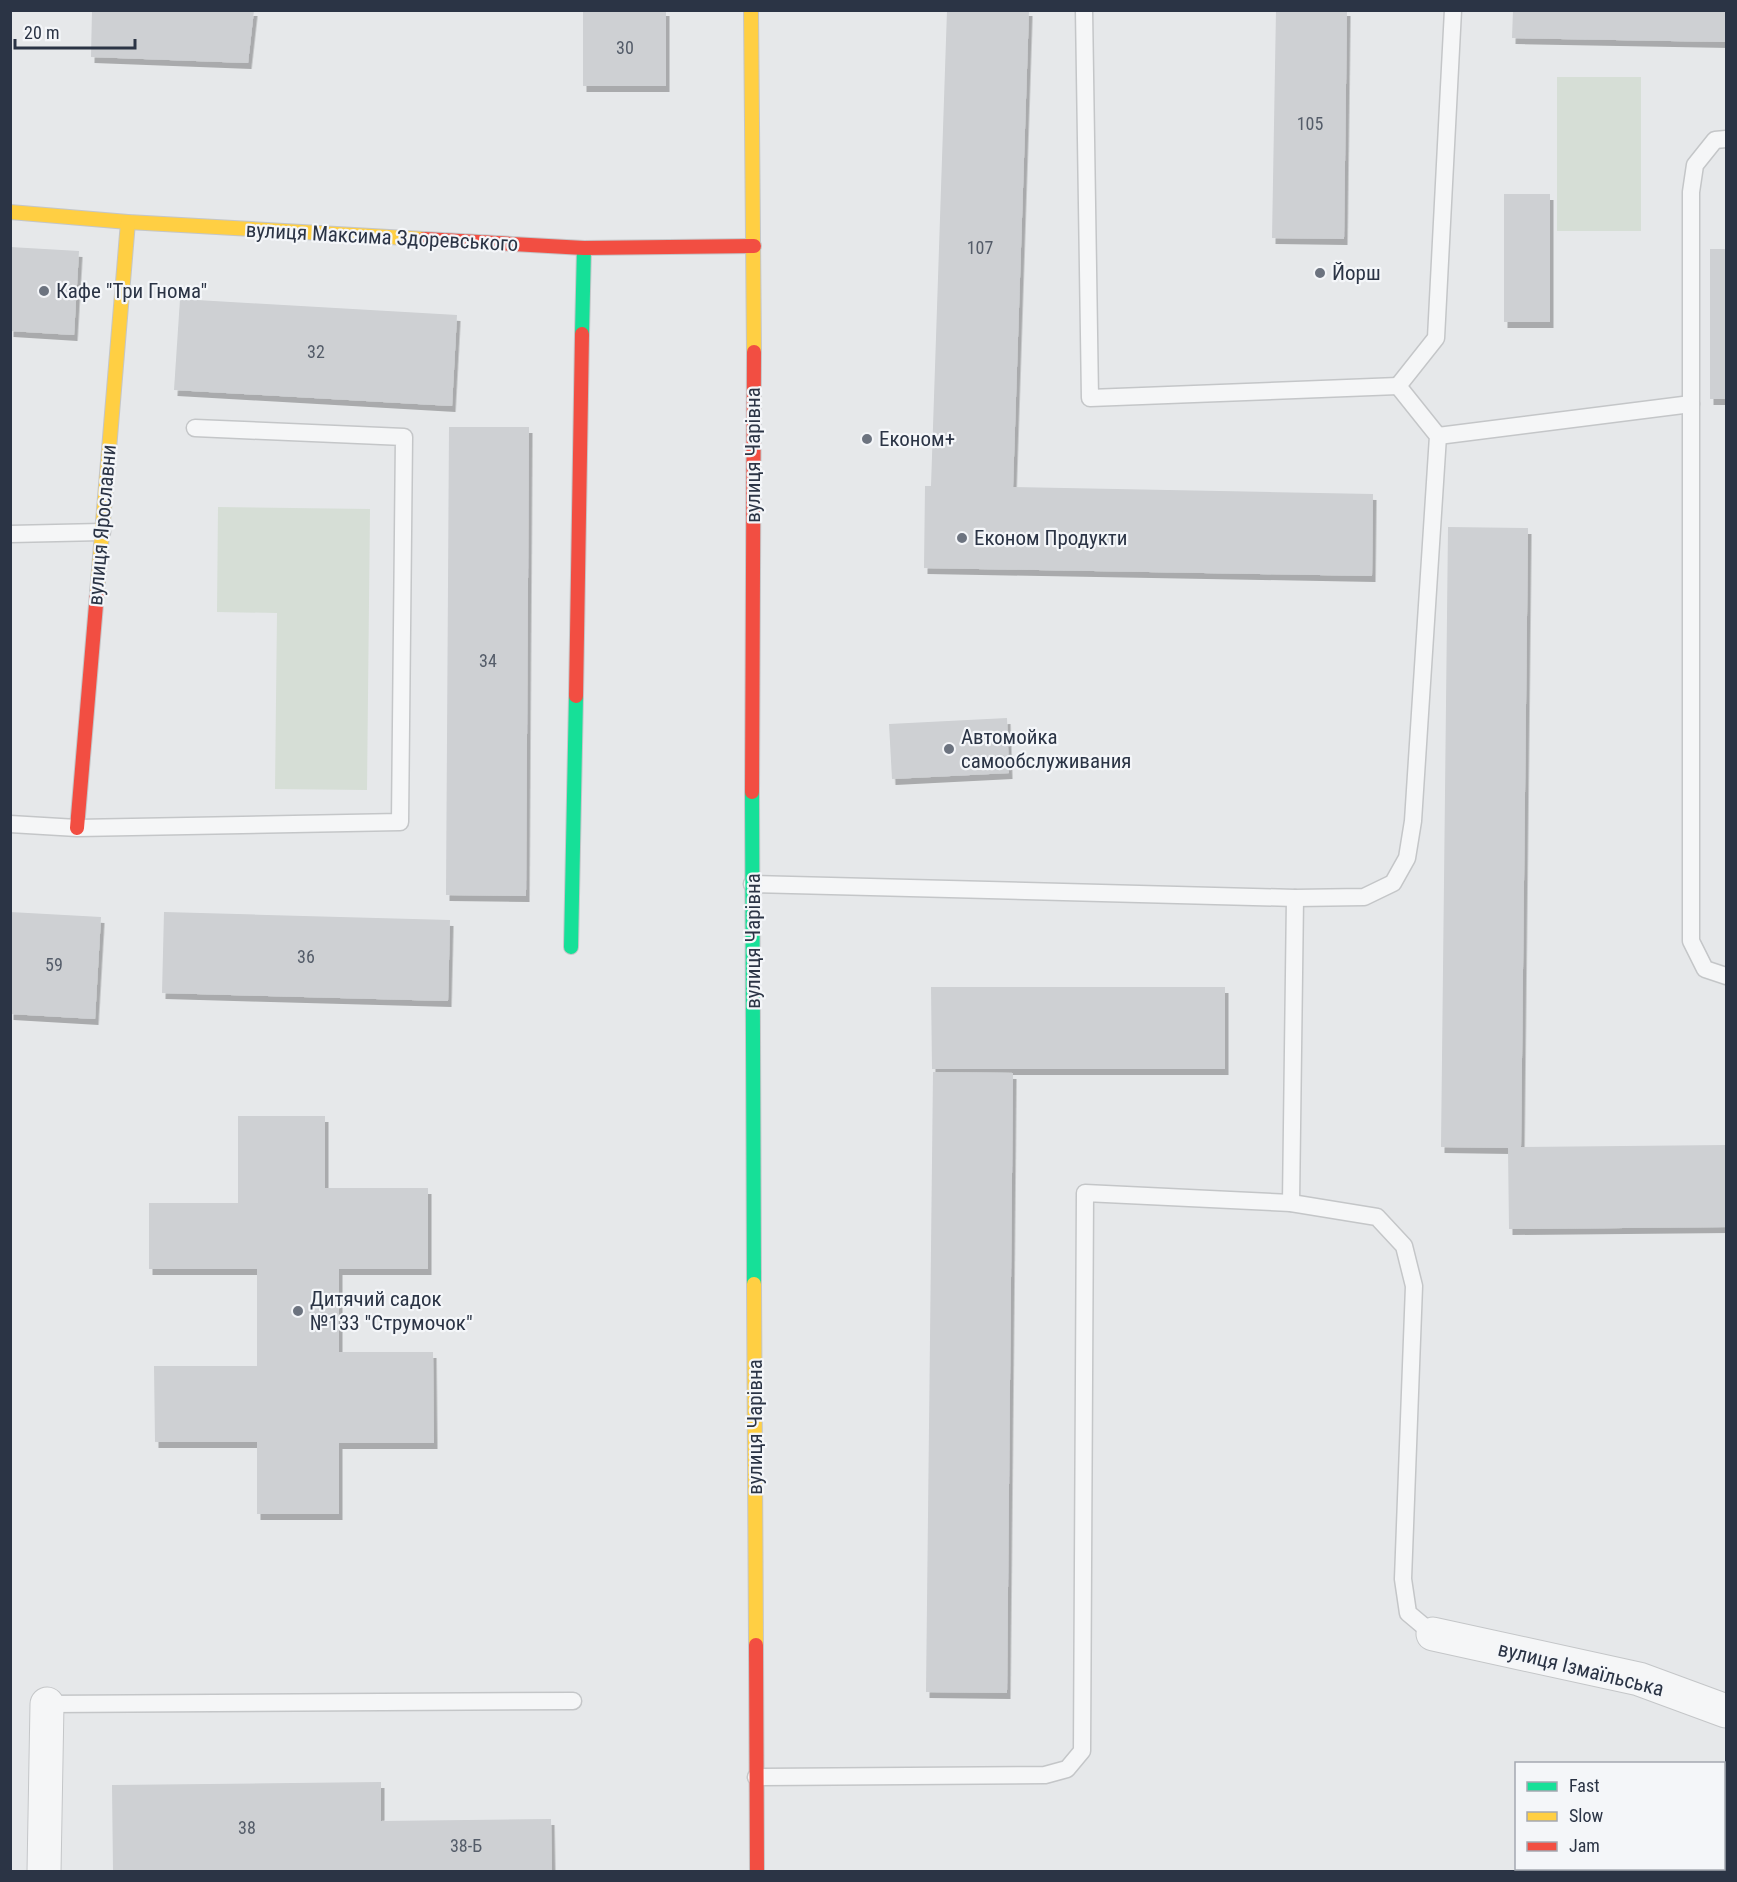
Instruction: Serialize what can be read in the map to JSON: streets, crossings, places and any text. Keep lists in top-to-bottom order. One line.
{"streets":{"street":["вулиця Максима Здоревського","вулиця Чарівна","вулиця Ярославни","вулиця Ізмаїльська"]},"crossings":[["вулиця Максима Здоревського","вулиця Чарівна"],["вулиця Максима Здоревського","вулиця Ярославни"]],"places":["Йорш","Кафе \"Три Гнома\"","Економ+","Економ Продукти","Автомойка самообслуживания","Дитячий садок №133 \"Струмочок\""],"house_numbers":["30","105","107","32","34","36","59","38","38-Б"],"legend":["Fast","Slow","Jam"],"scale_bar":"20 m"}
